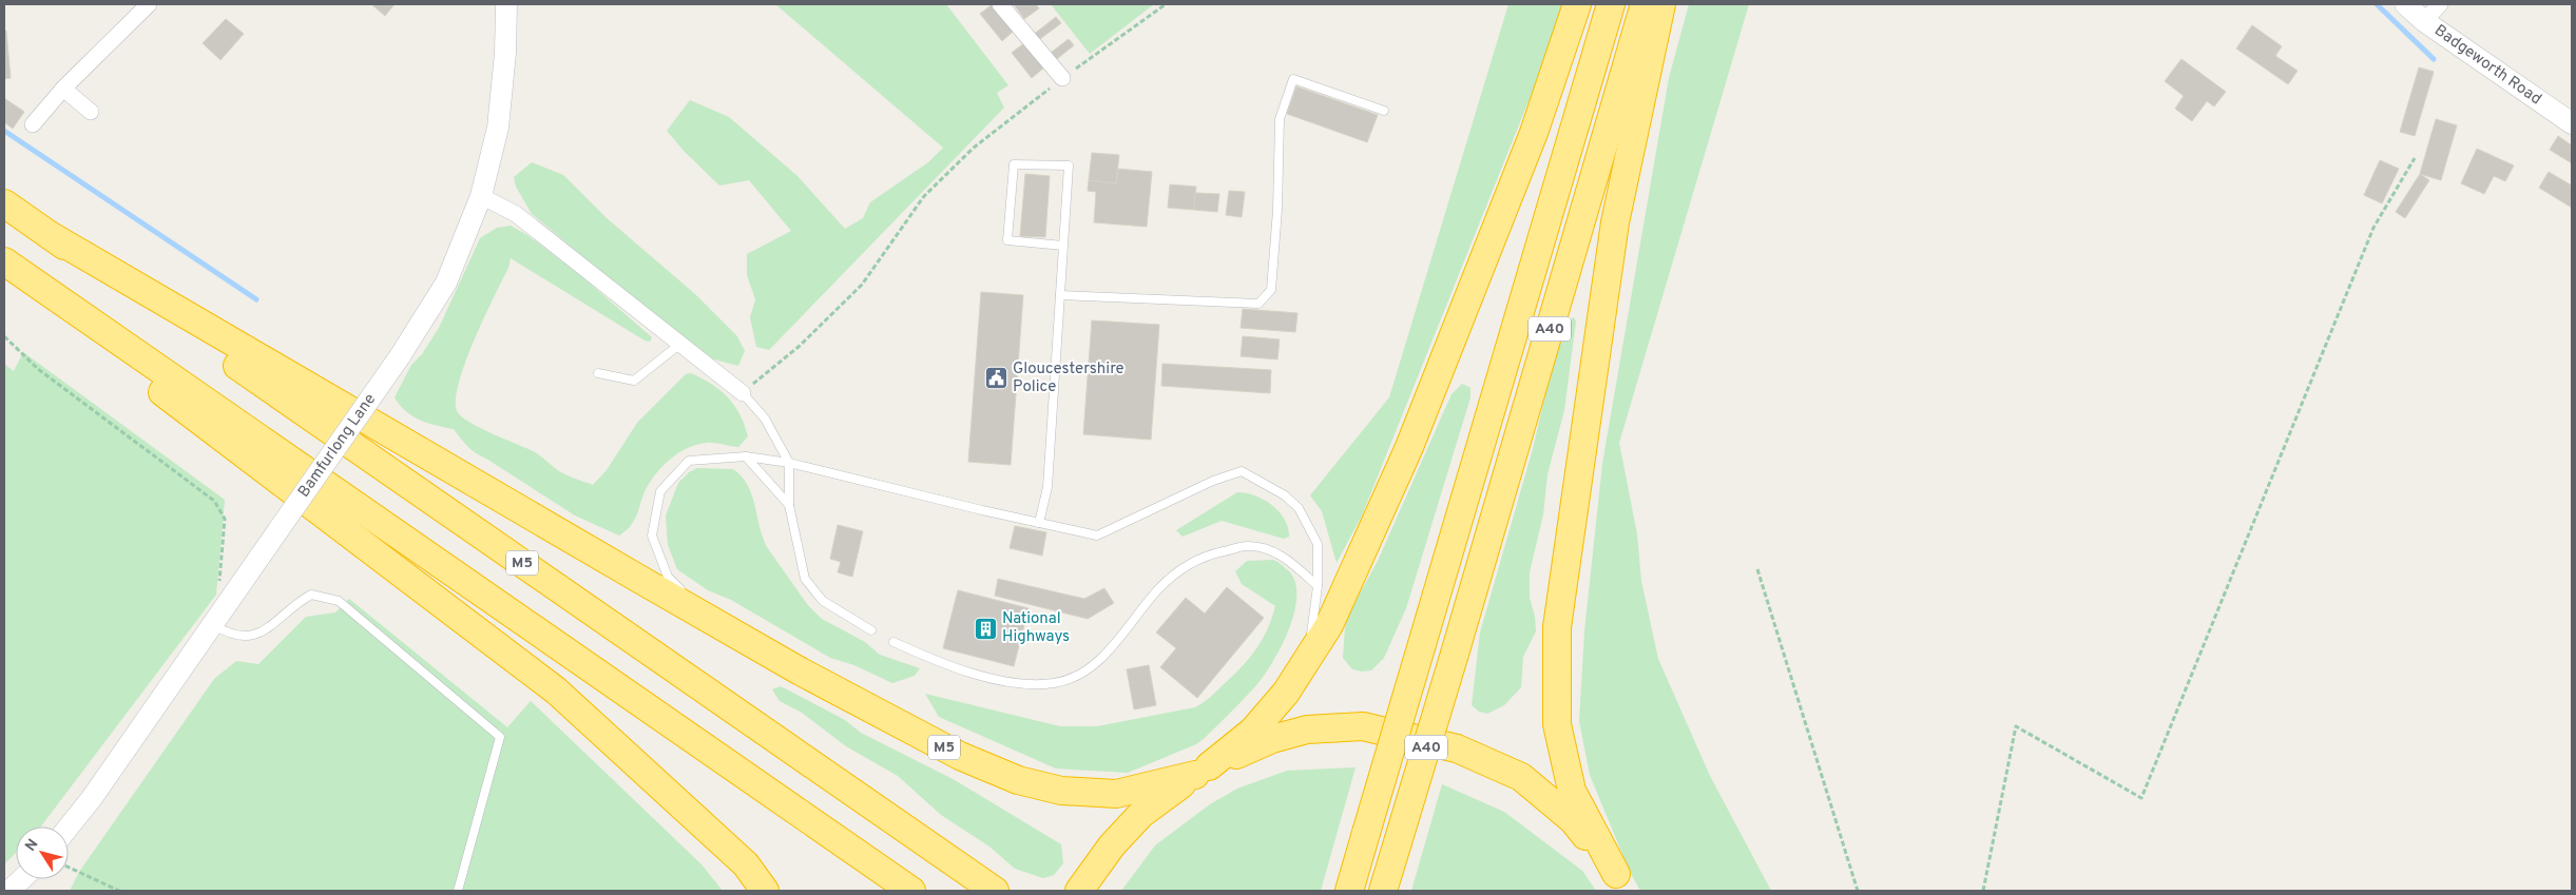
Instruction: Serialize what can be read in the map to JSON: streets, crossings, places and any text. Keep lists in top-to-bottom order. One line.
{"streets":{"highway":["A40","M5"],"street":["Badgeworth Road","Bamfurlong Lane"]},"places":{"public building":["Gloucestershire Police"],"building":["National Highways"]},"north":"top left"}
